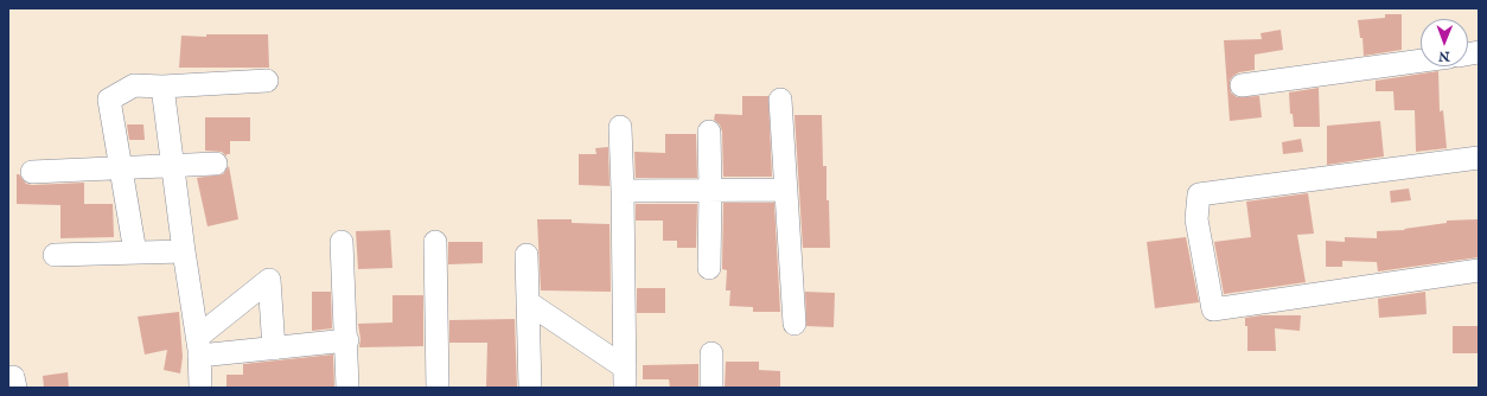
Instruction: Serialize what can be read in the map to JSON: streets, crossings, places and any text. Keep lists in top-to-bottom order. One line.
{"north":"bottom"}
